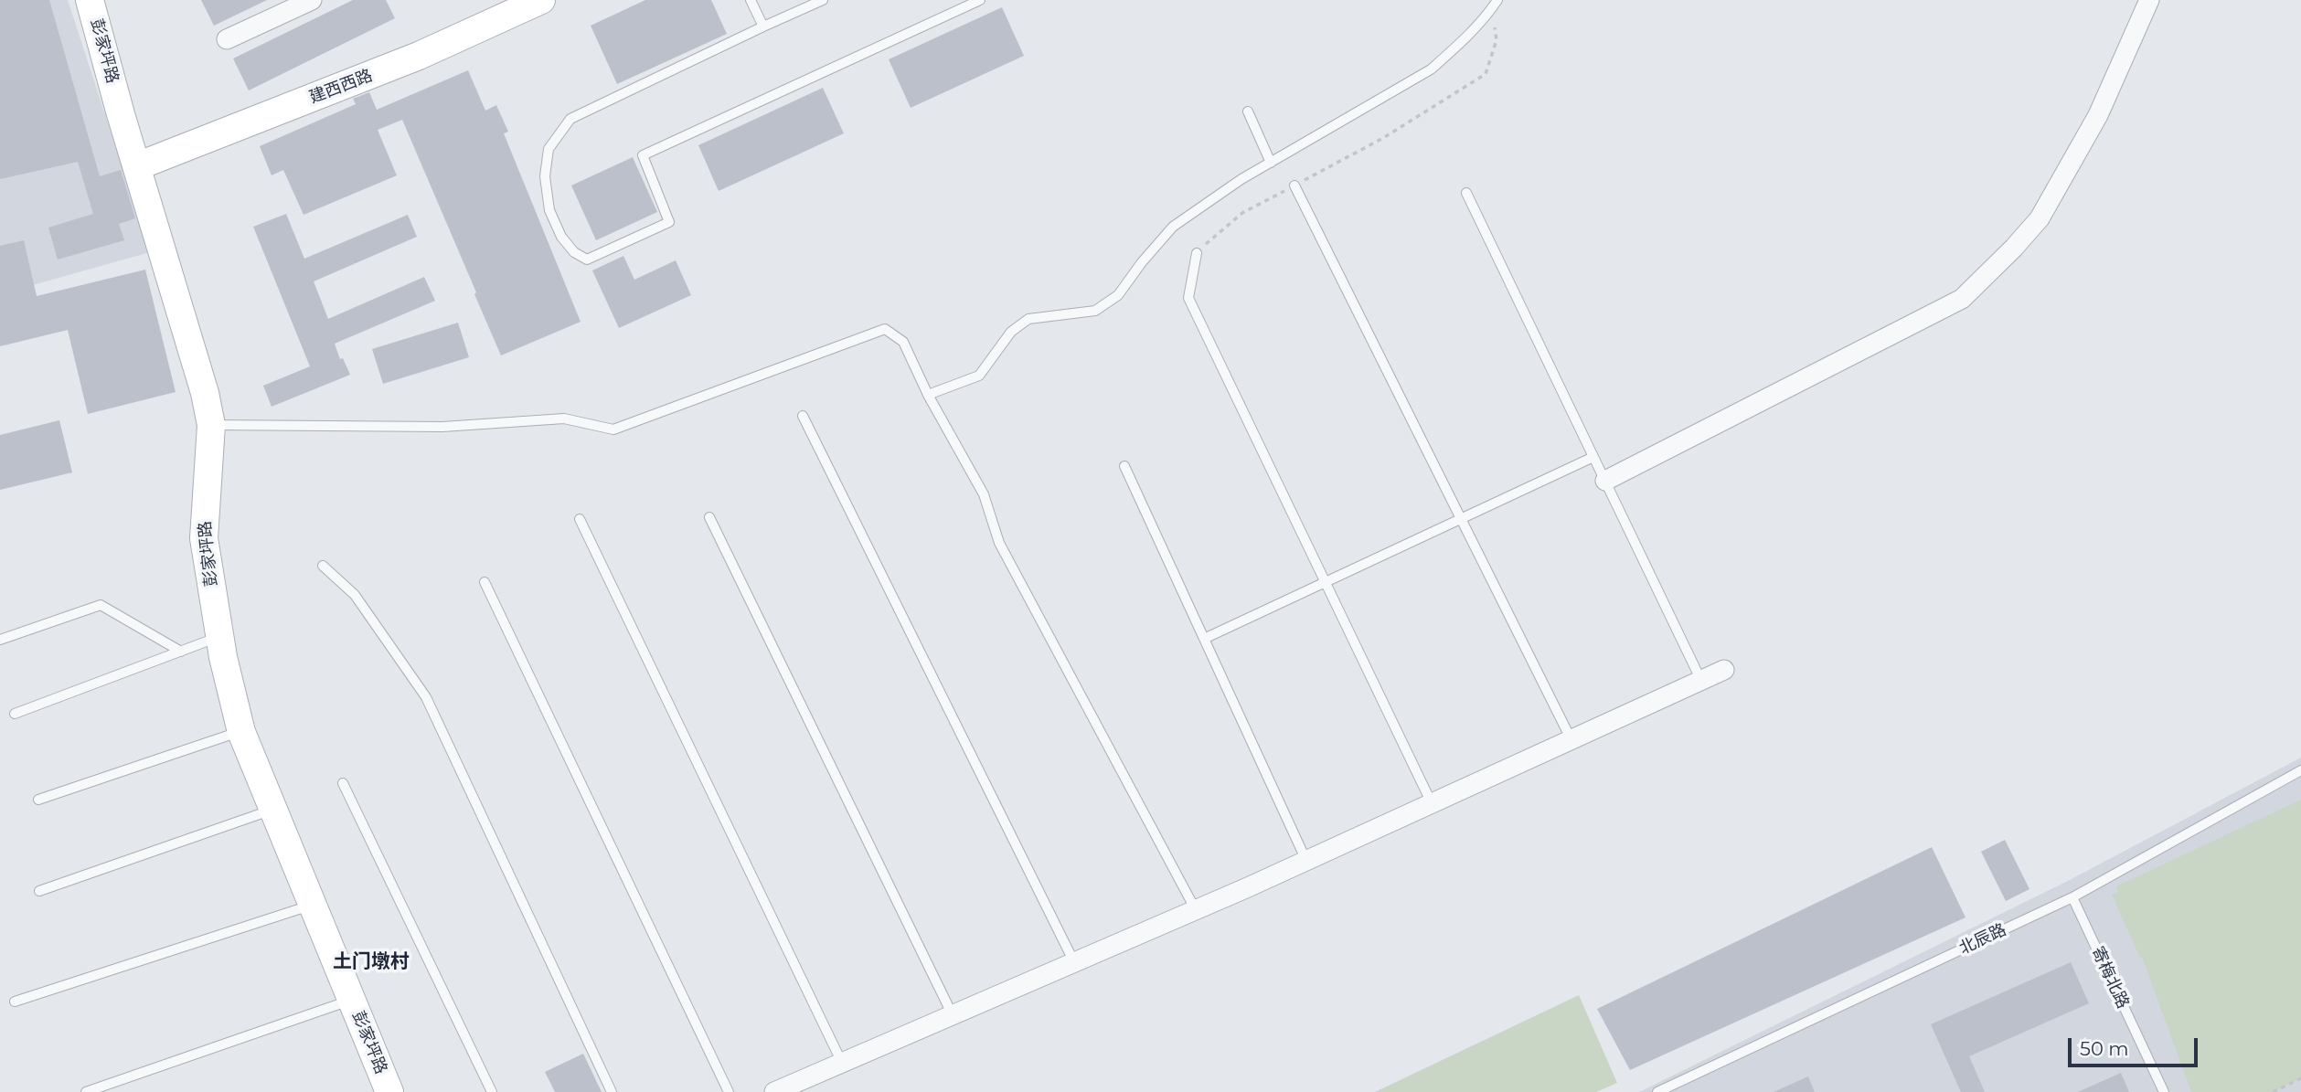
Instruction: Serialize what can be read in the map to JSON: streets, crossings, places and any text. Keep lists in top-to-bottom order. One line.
{"streets":{"street":["彭家坪路","建西西路"],"lane":["北辰路","寄梅北路"]},"crossings":[["彭家坪路","建西西路"],["北辰路","寄梅北路"]],"districts":["土门墩村"],"scale_bar":"50 m"}
